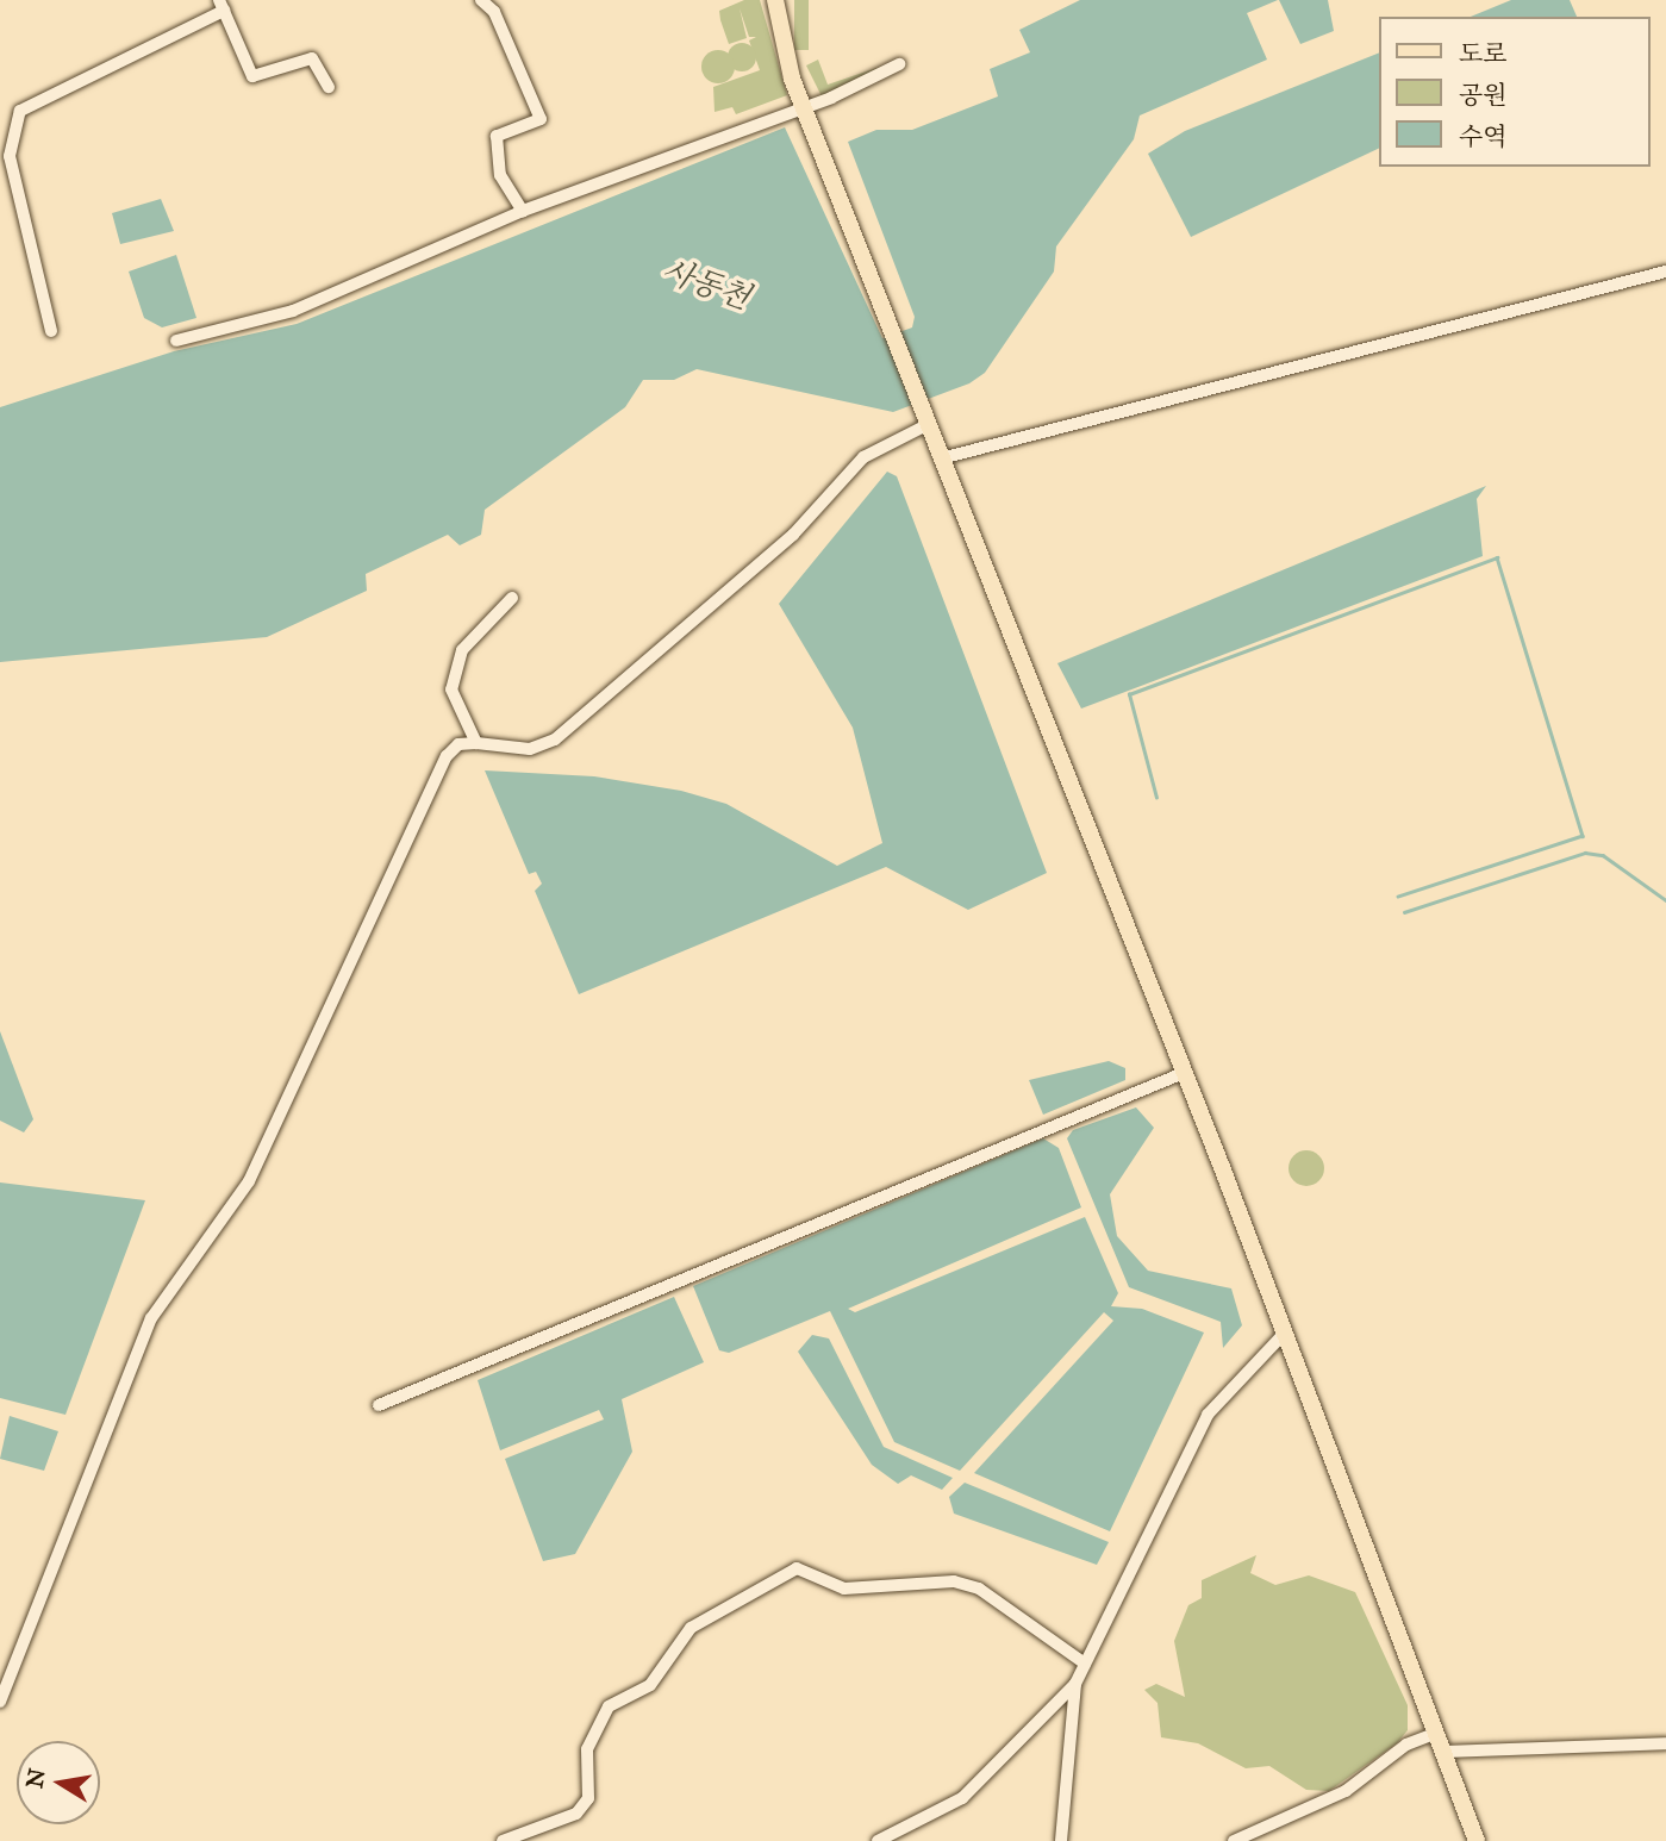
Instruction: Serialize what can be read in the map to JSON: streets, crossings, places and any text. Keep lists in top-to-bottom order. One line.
{"water":["사동천"],"legend":["도로","공원","수역"],"north":"left"}
